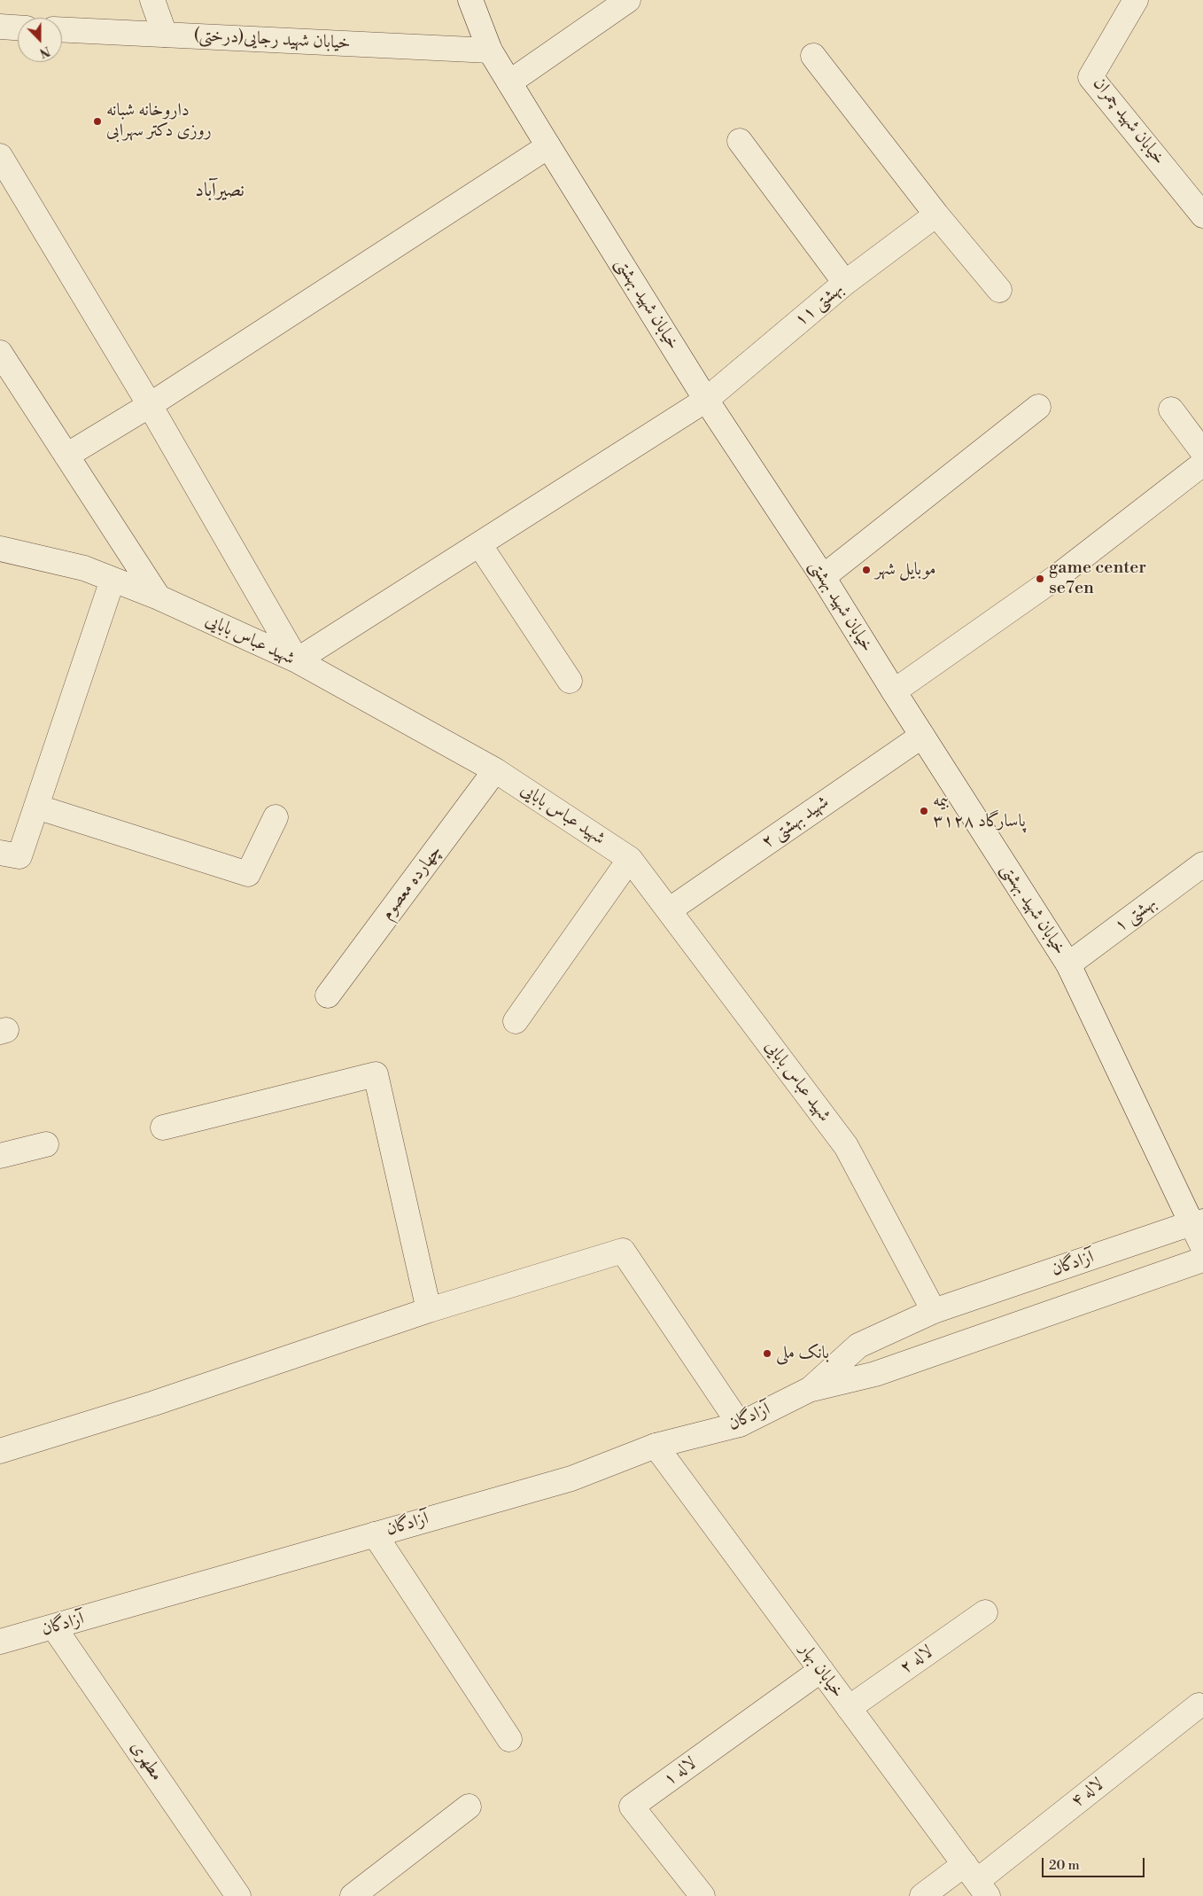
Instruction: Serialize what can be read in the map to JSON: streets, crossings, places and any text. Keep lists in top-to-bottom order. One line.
{"streets":{"street":["خیابان شهید رجایی(درختی)","خیابان شهید چمران","خیابان شهید بهشتی","بهشتی ۱۱","شهید عباس بابایی","شهید بهشتی ۲","چهارده معصوم","بهشتی ۱","آزادگان","لاله ۲","خیابان بهار","مطهری","لاله ۱","لاله ۴"]},"crossings":[["خیابان شهید رجایی(درختی)","خیابان شهید بهشتی"],["خیابان شهید بهشتی","بهشتی ۱۱"],["خیابان شهید بهشتی","شهید بهشتی ۲"],["خیابان شهید بهشتی","بهشتی ۱"],["خیابان شهید بهشتی","آزادگان"],["بهشتی ۱۱","شهید عباس بابایی"],["شهید عباس بابایی","شهید بهشتی ۲"],["شهید عباس بابایی","چهارده معصوم"],["شهید عباس بابایی","آزادگان"],["آزادگان","خیابان بهار"],["آزادگان","مطهری"],["لاله ۲","خیابان بهار"],["خیابان بهار","لاله ۱"],["خیابان بهار","لاله ۴"]],"districts":["نصیرآباد"],"places":["داروخانه شبانه روزی دکتر سهرابی","موبایل شهر","game center se7en","بیمه پاسارگاد ۳۱۲۸","بانک ملی"],"scale_bar":"20 m","north":"bottom"}
